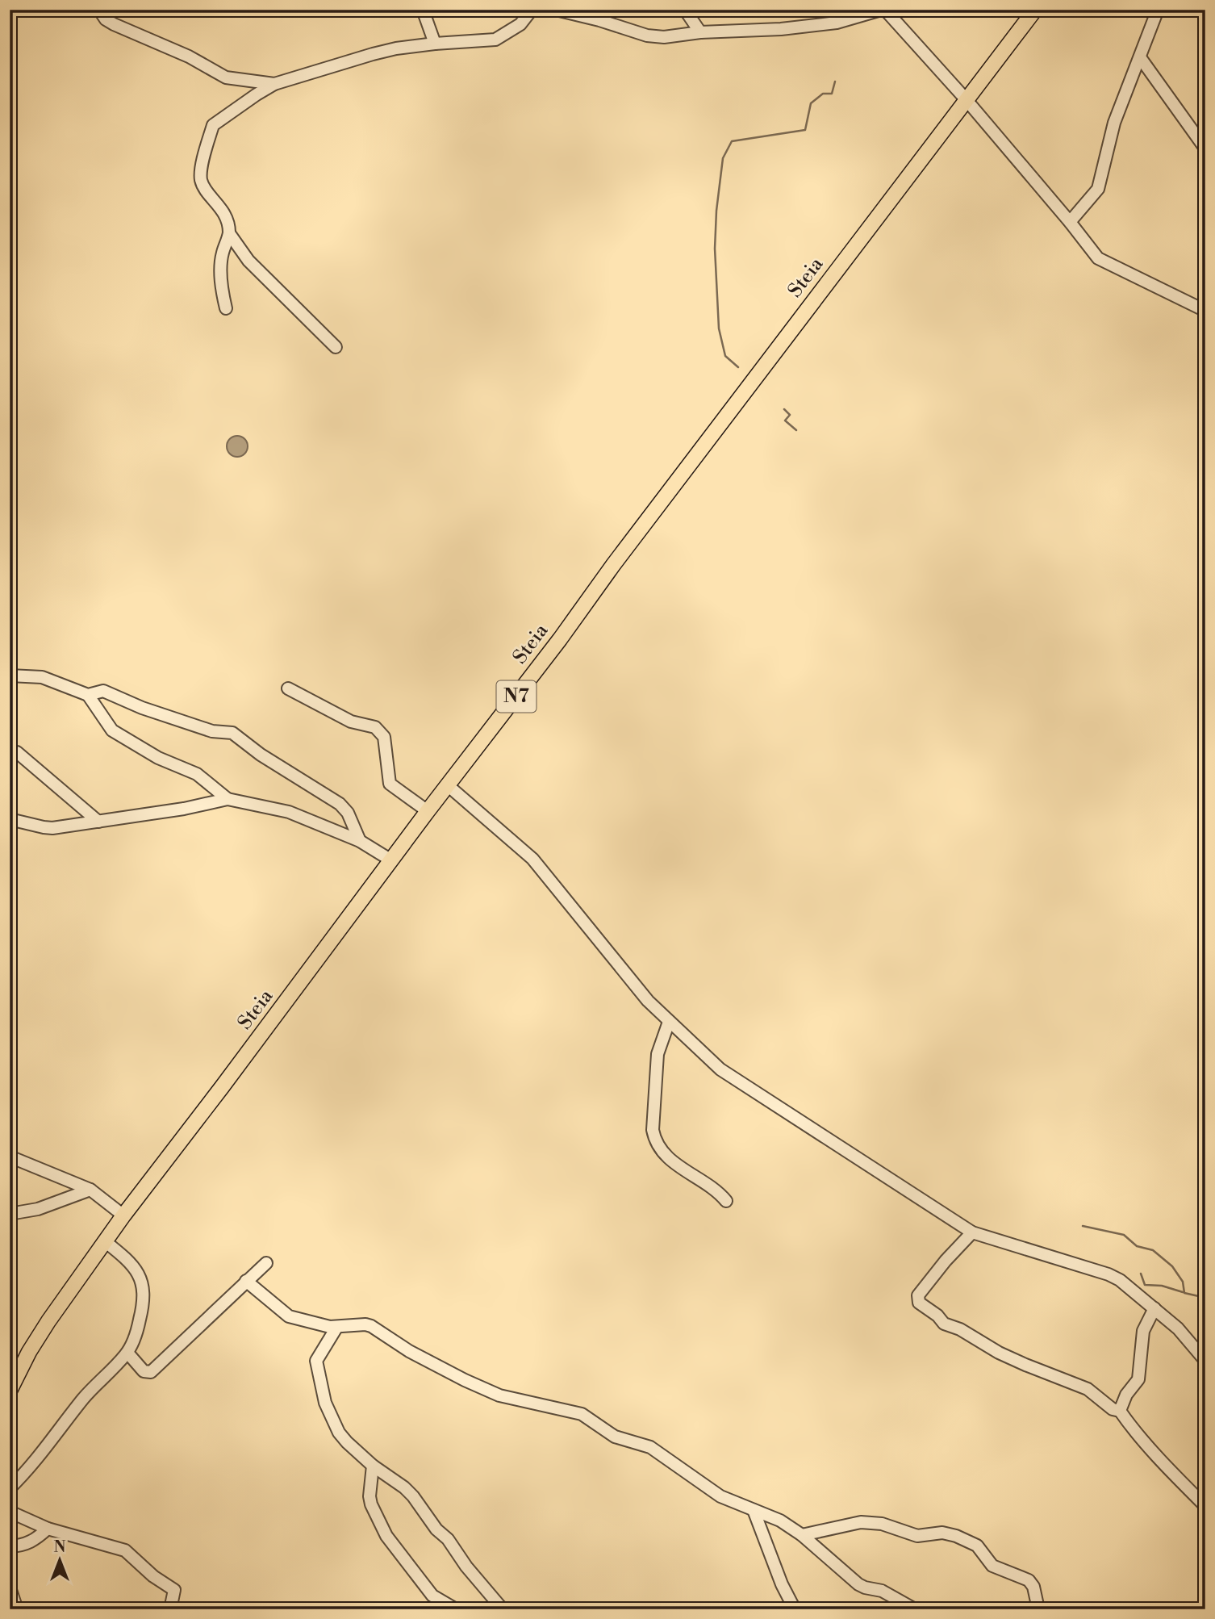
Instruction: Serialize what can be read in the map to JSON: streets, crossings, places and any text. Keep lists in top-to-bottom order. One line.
{"streets":{"main road":["Steia","N7"]},"north":"top"}
